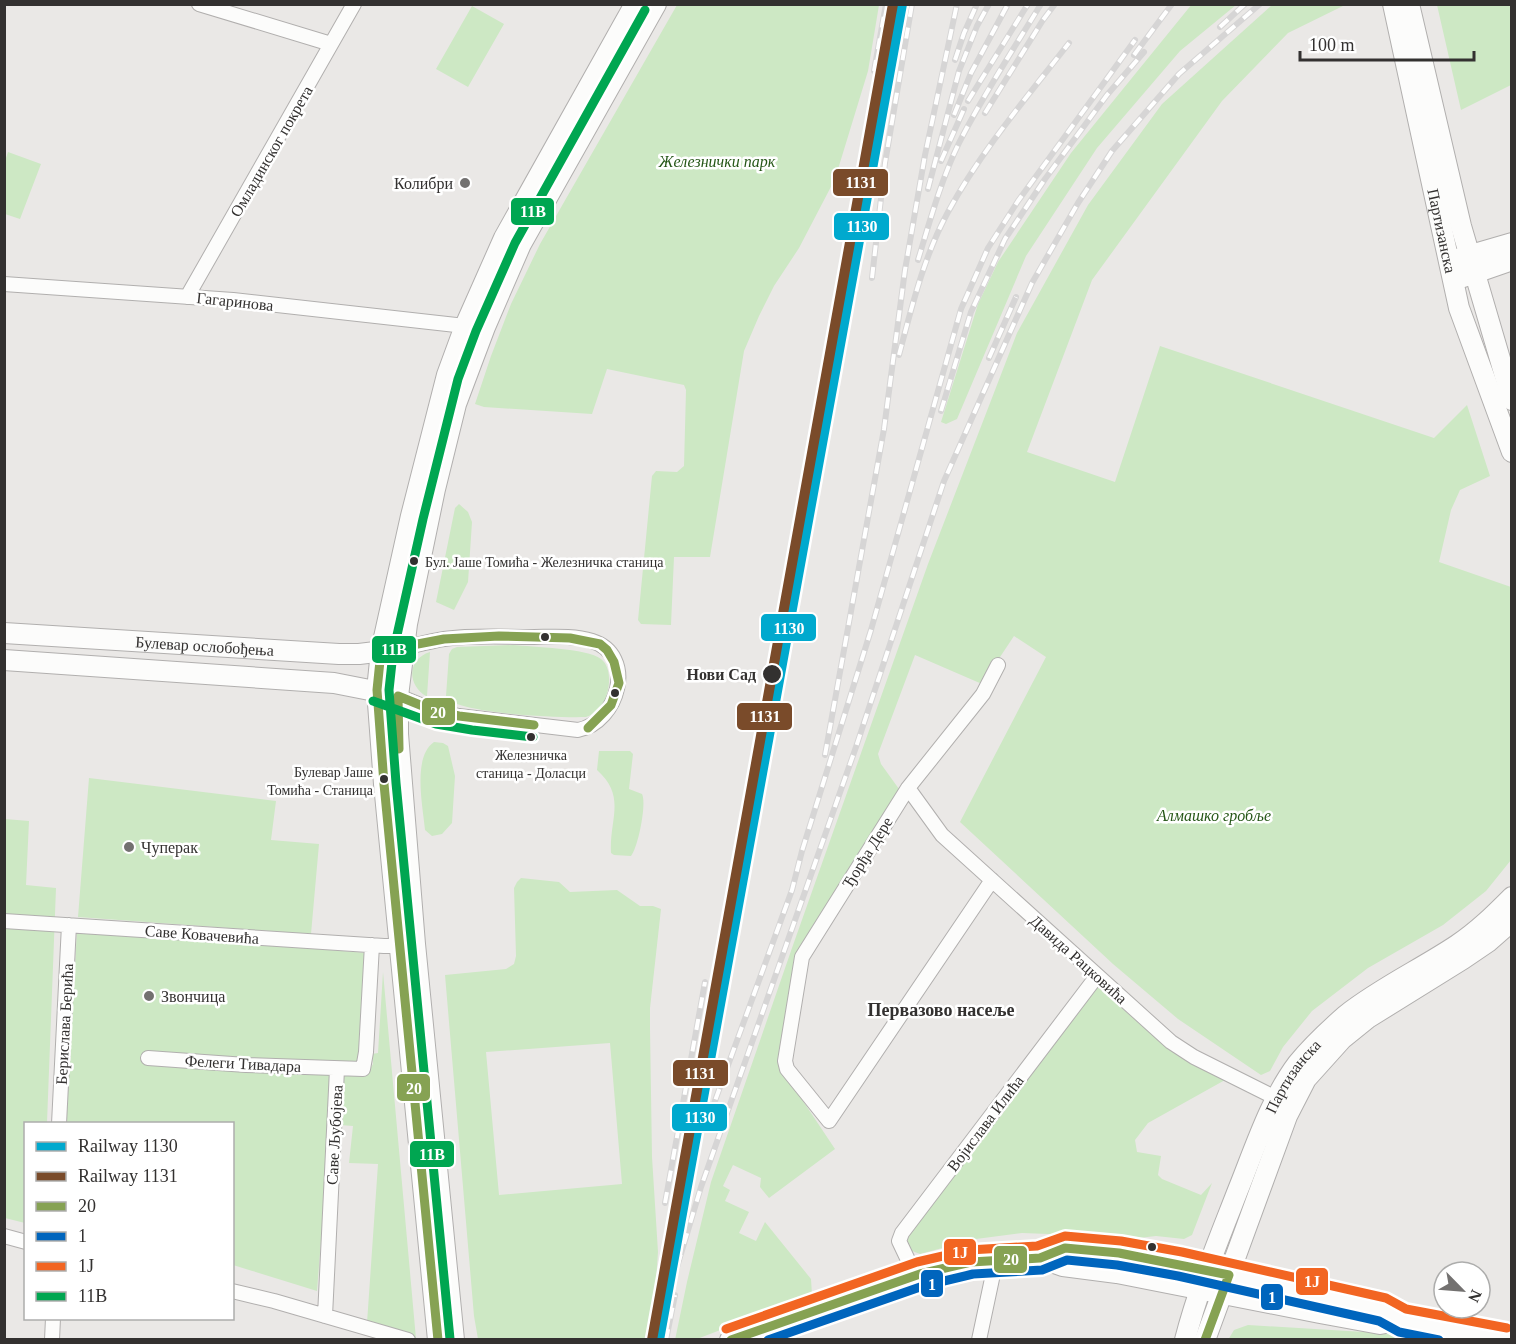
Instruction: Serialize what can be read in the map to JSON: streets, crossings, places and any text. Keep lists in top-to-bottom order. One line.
{"streets":{"main road":["Партизанска","Булевар ослобођења"],"street":["Омладинског покрета","Гагаринова","Ђорђа Дере","Саве Ковачевића","Давида Рацковића","Берислава Берића","Фелеги Тивадара","Војислава Илића","Саве Љубојева"]},"crossings":[["Омладинског покрета","Гагаринова"],["Партизанска","Давида Рацковића"],["Ђорђа Дере","Давида Рацковића"],["Саве Ковачевића","Берислава Берића"],["Саве Ковачевића","Саве Љубојева"],["Давида Рацковића","Војислава Илића"],["Фелеги Тивадара","Саве Љубојева"]],"districts":["Первазово насеље"],"parks":["Железнички парк","Алмашко гробље"],"places":["Колибри","Бул. Јаше Томића - Железничка станица","Нови Сад","Железничка станица - Доласци","Булевар Јаше Томића - Станица","Чуперак","Звончица"],"lines":["rail line 1130","rail line 1131","transit line 11B","transit line 20","transit line 1J","transit line 1"],"legend":["Railway 1130","Railway 1131","20","1","1J","11B"],"scale_bar":"100 m","north":"bottom right"}
